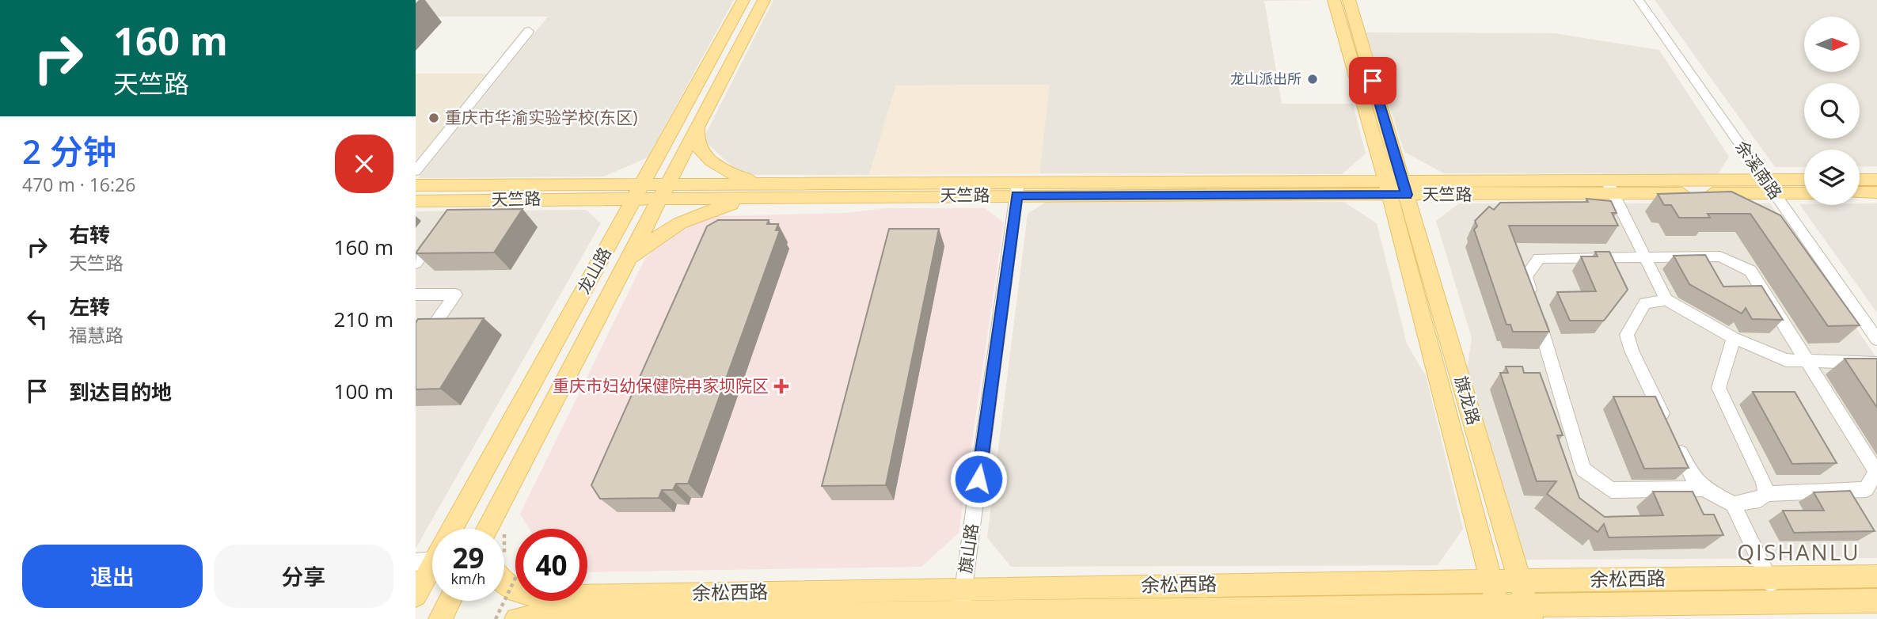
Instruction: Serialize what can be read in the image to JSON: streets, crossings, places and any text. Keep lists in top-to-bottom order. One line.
{"streets":{"main road":["天竺路","龙山路","旗龙路","余松西路"],"street":["余溪南路","旗山路"]},"crossings":[["余溪南路","天竺路"],["天竺路","龙山路"],["天竺路","旗龙路"],["天竺路","旗山路"],["旗龙路","余松西路"],["旗山路","余松西路"]],"districts":["QISHANLU"],"places":{"other":["龙山派出所","重庆市华渝实验学校(东区)"],"health":["重庆市妇幼保健院冉家坝院区"]},"north":"right","page":{"turn":["160 m","天竺路"],"heading":["2 分钟","470 m · 16:26"],"list":[{"name":"右转","note":"天竺路","value":"160 m"},{"name":"左转","note":"福慧路","value":"210 m"},{"name":"到达目的地","value":"100 m"}],"speed":"29 km/h","limit":"40","buttons":["退出","分享"]}}
